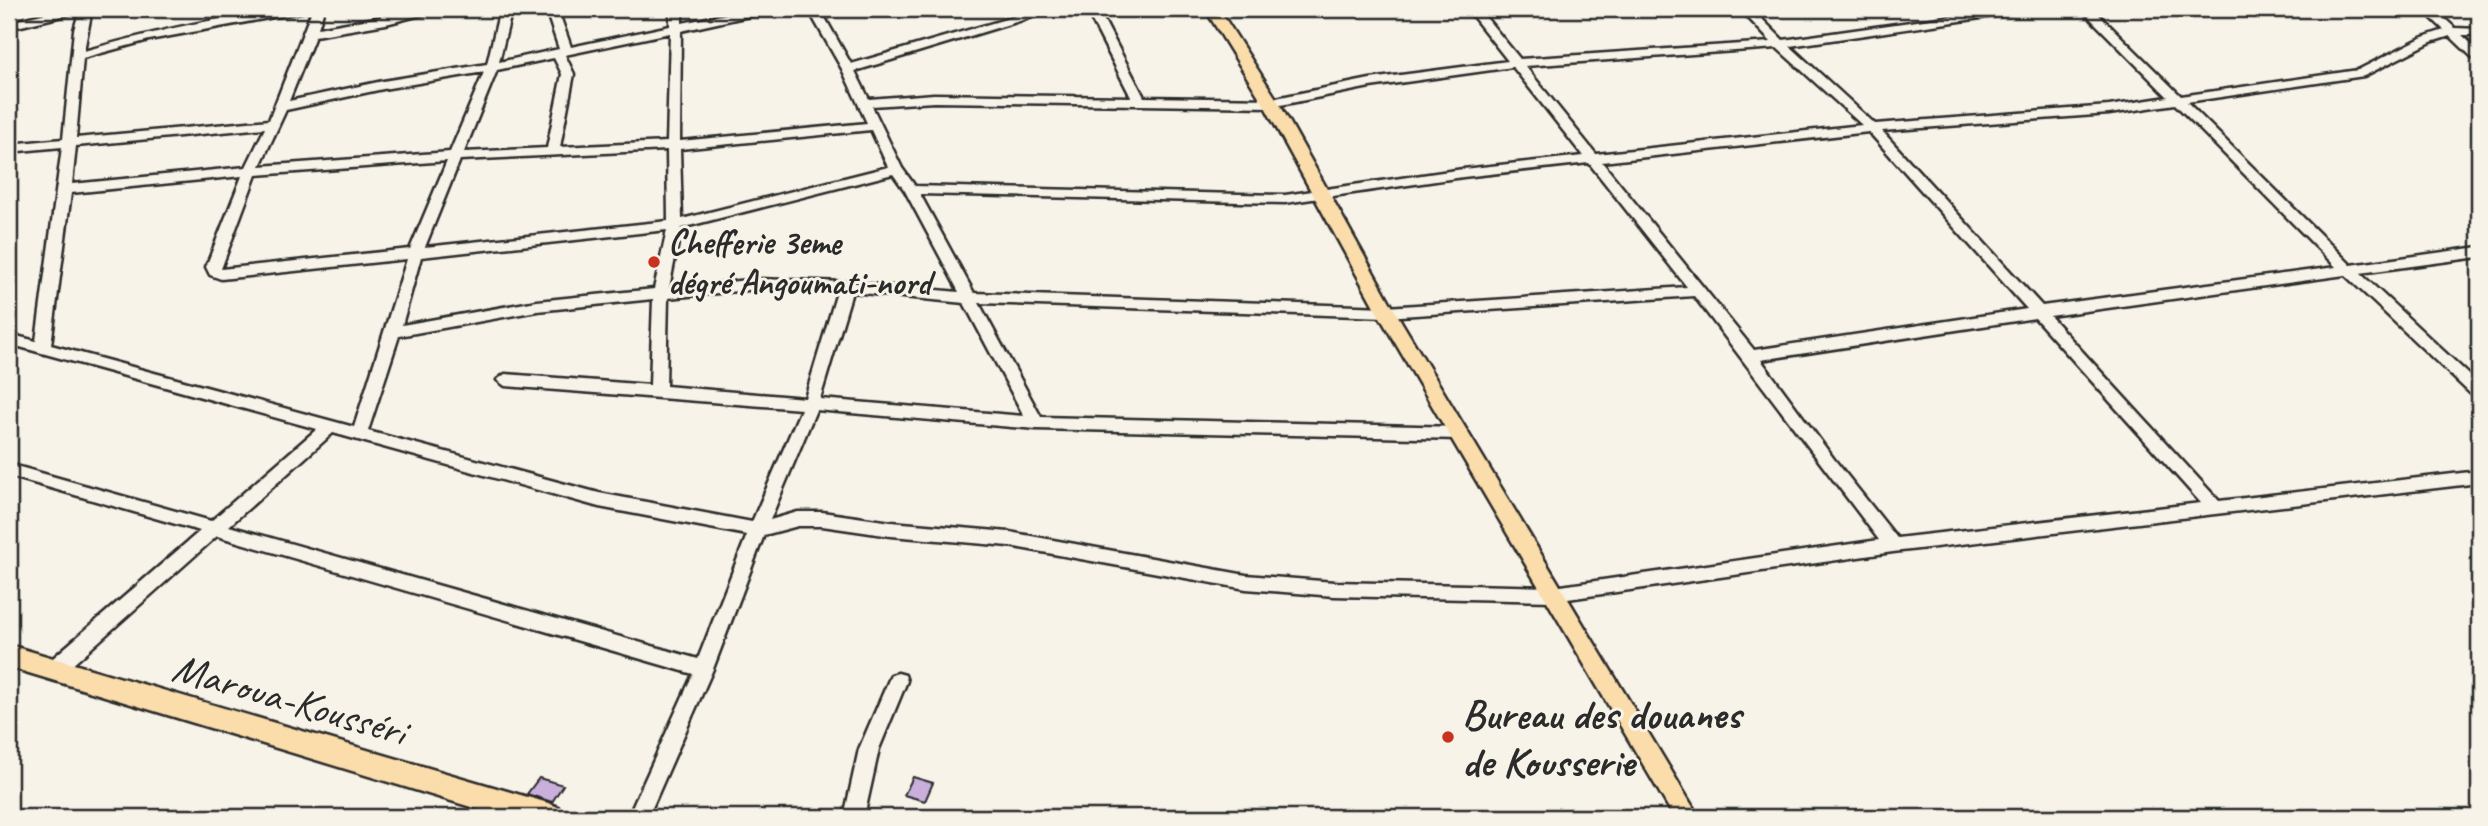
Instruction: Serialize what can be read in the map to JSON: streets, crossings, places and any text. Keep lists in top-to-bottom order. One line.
{"streets":{"highway":["Maroua-Kousséri"]},"places":["Chefferie 3eme dégré Angoumati-nord","Bureau des douanes de Kousserie"]}
